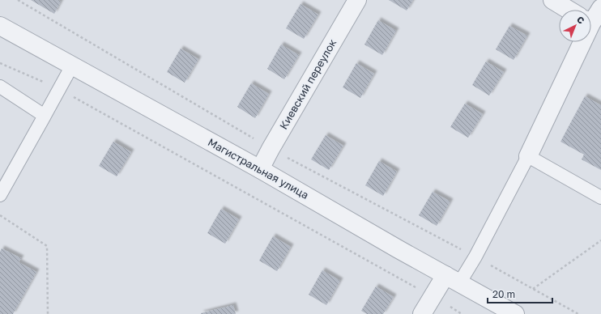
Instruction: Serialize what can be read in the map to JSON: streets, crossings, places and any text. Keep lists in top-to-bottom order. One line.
{"streets":{"street":["Киевский переулок","Магистральная улица"]},"crossings":[["Киевский переулок","Магистральная улица"]],"scale_bar":"20 m","north":"top right"}
